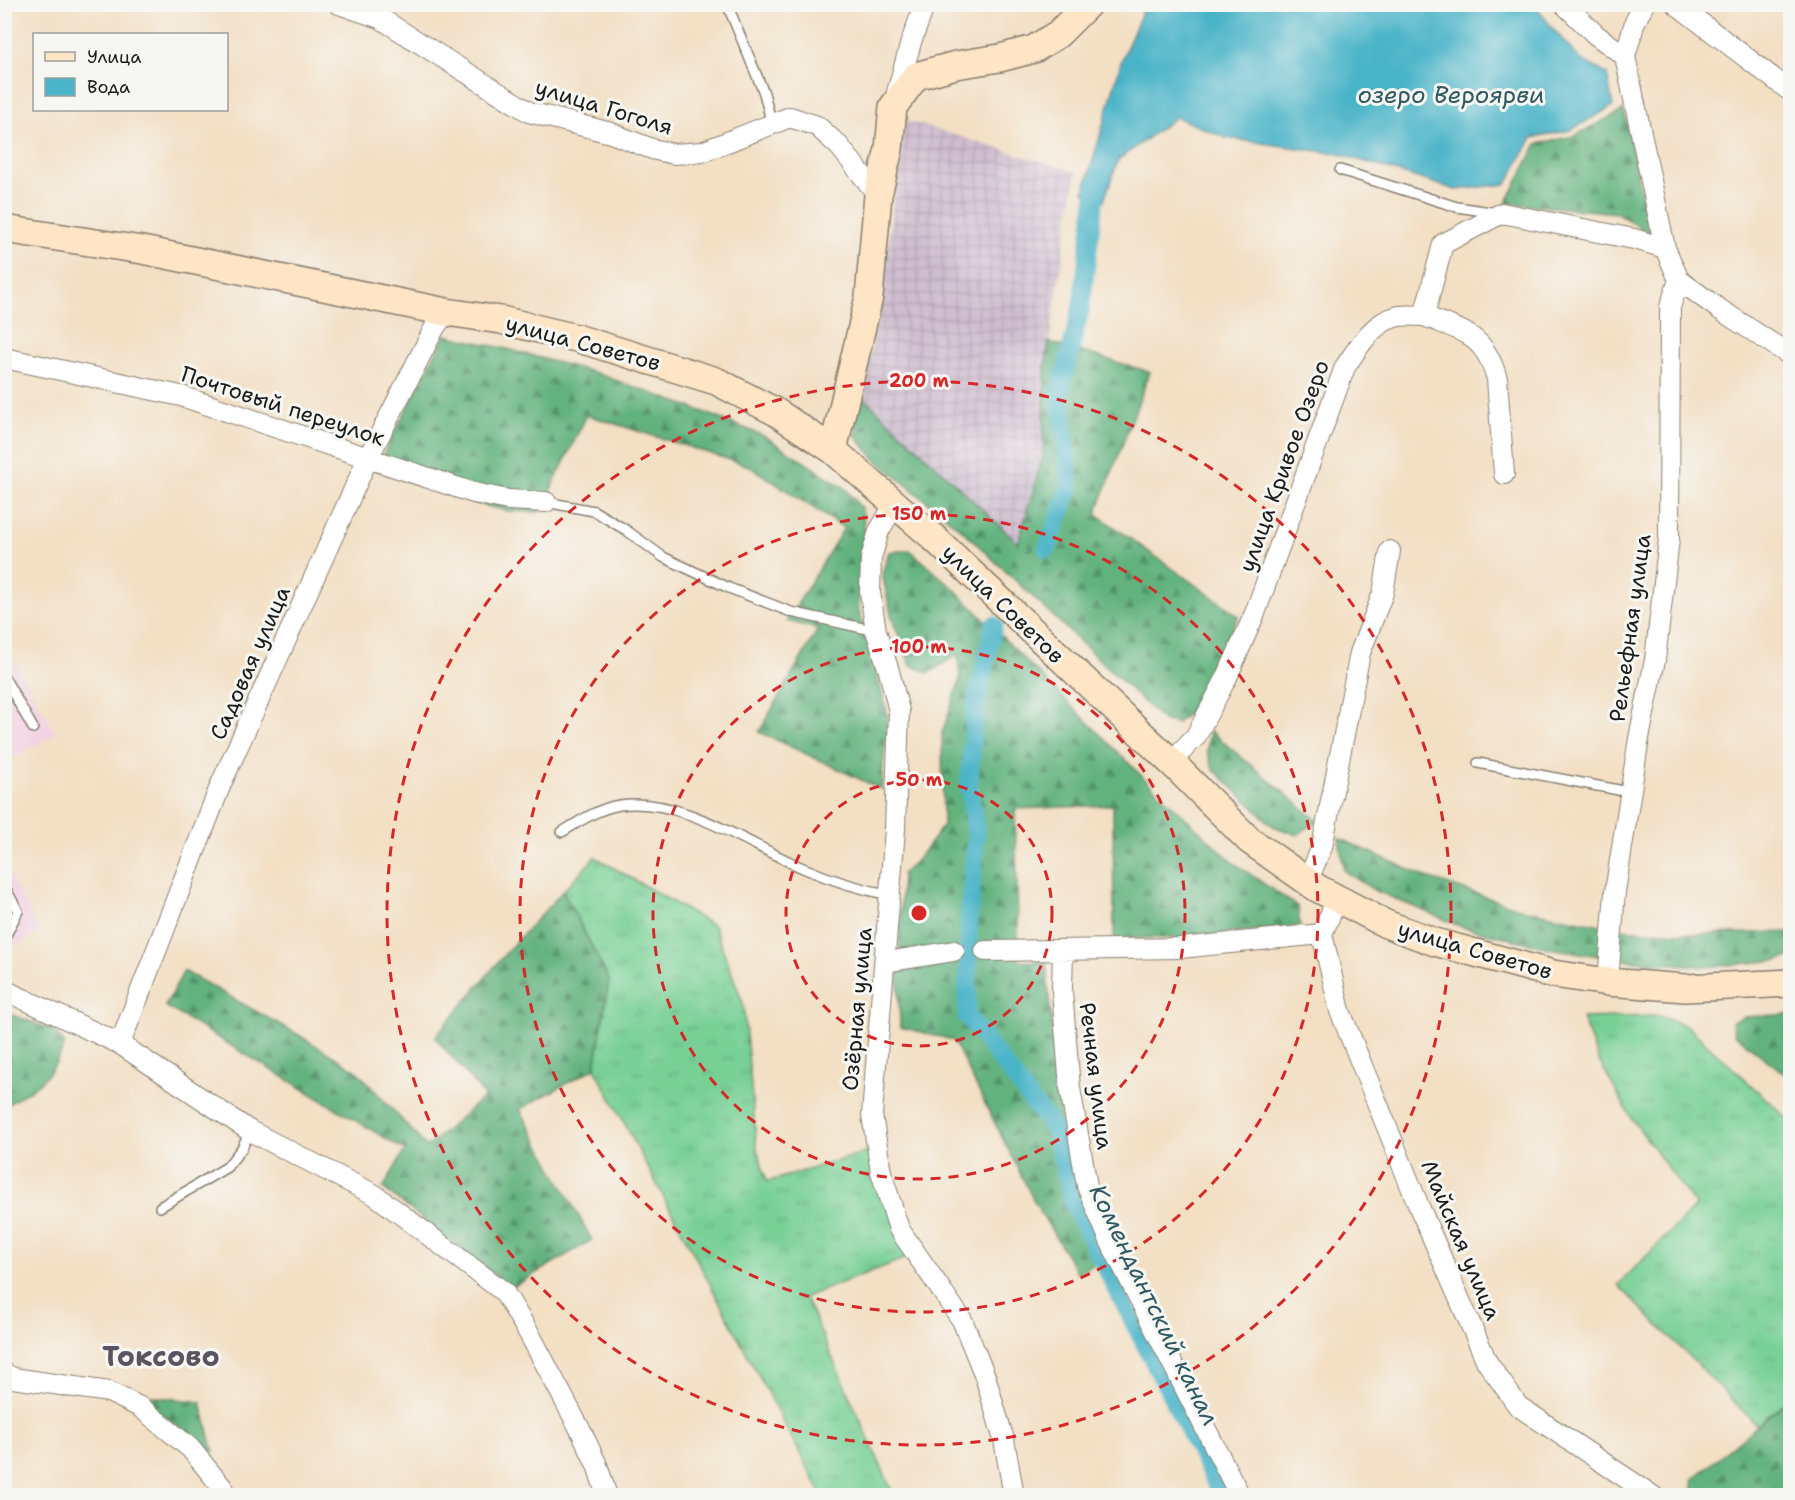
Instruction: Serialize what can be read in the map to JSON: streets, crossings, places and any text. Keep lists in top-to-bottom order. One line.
{"streets":{"main road":["улица Советов"],"street":["улица Гоголя","Почтовый переулок","улица Кривое Озеро","Рельефная улица","Садовая улица","Озёрная улица","Речная улица","Майская улица"]},"crossings":[["улица Советов","улица Кривое Озеро"],["улица Советов","Рельефная улица"],["улица Советов","Садовая улица"],["улица Советов","Озёрная улица"],["Почтовый переулок","Садовая улица"]],"districts":["Токсово"],"water":["озеро Вероярви","Комендантский канал"],"legend":["Улица","Вода"],"rings":["200 m","150 m","100 m","50 m"]}
